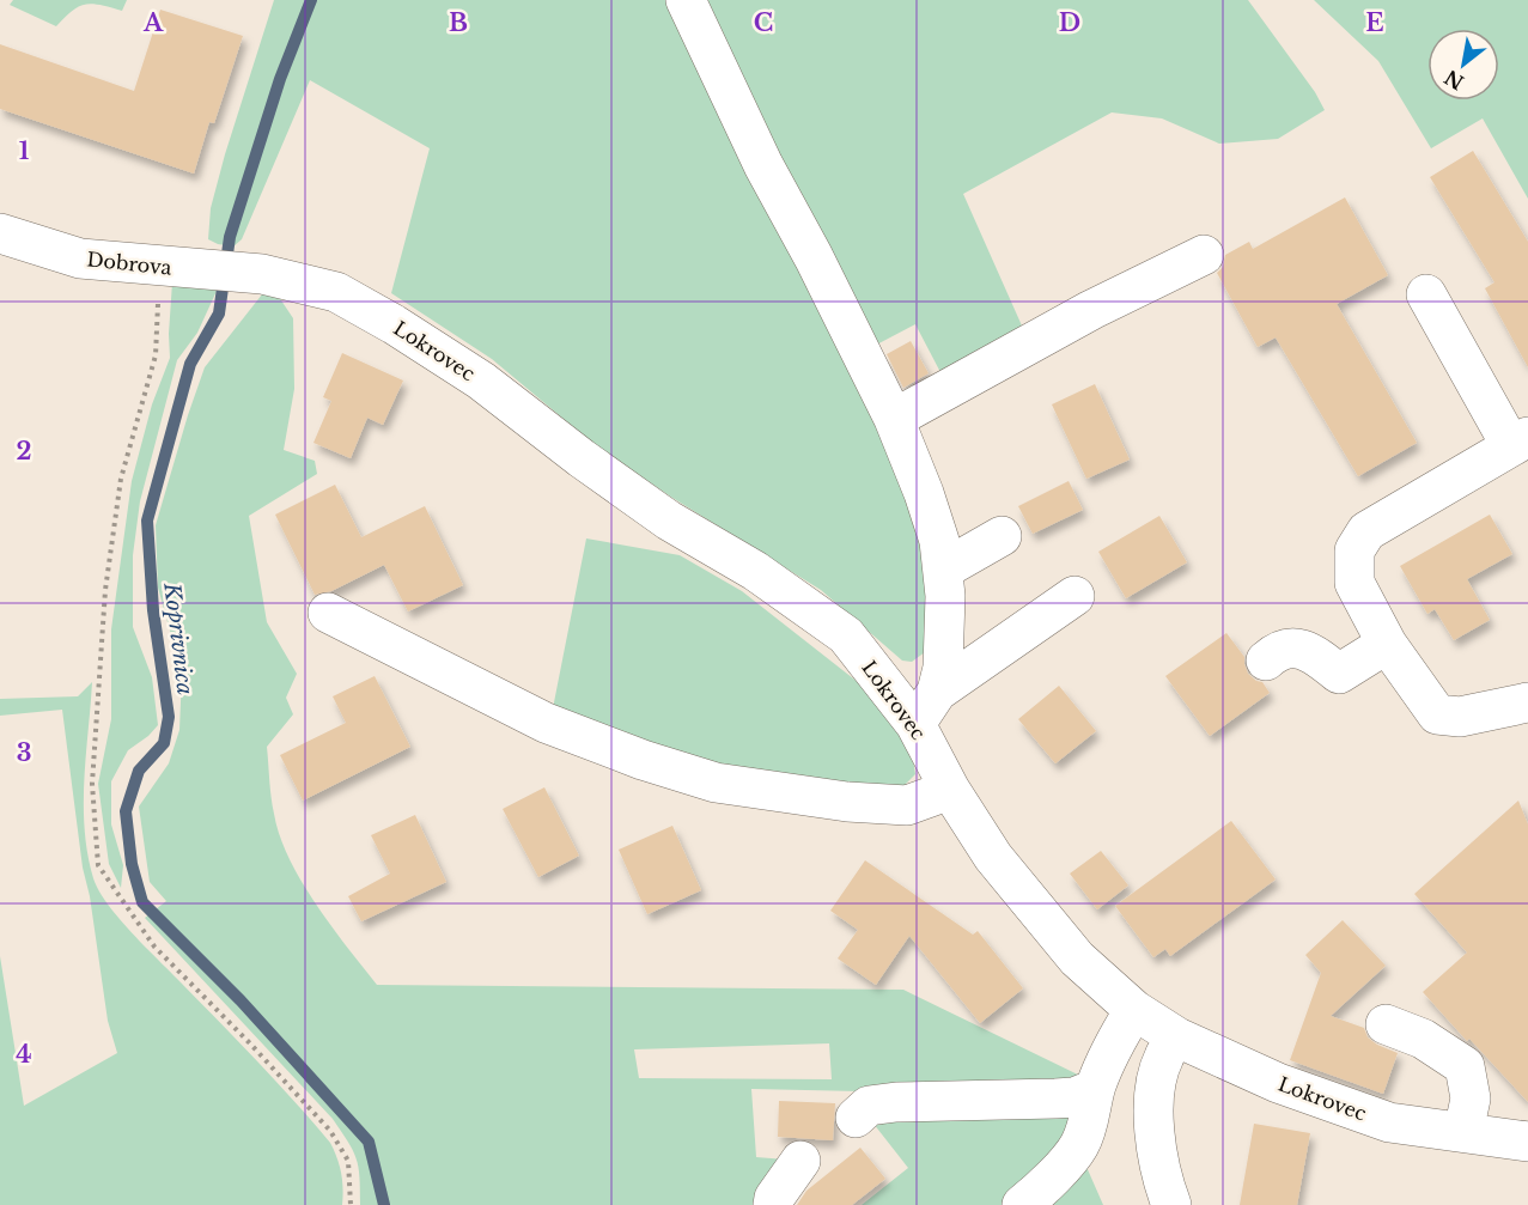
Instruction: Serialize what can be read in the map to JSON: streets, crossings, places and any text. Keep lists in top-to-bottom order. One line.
{"streets":{"street":["Dobrova","Lokrovec"]},"crossings":[["Dobrova","Lokrovec"]],"water":["Koprivnica"],"north":"bottom left","grid":{"columns":["A","B","C","D","E"],"rows":["1","2","3","4"]}}
